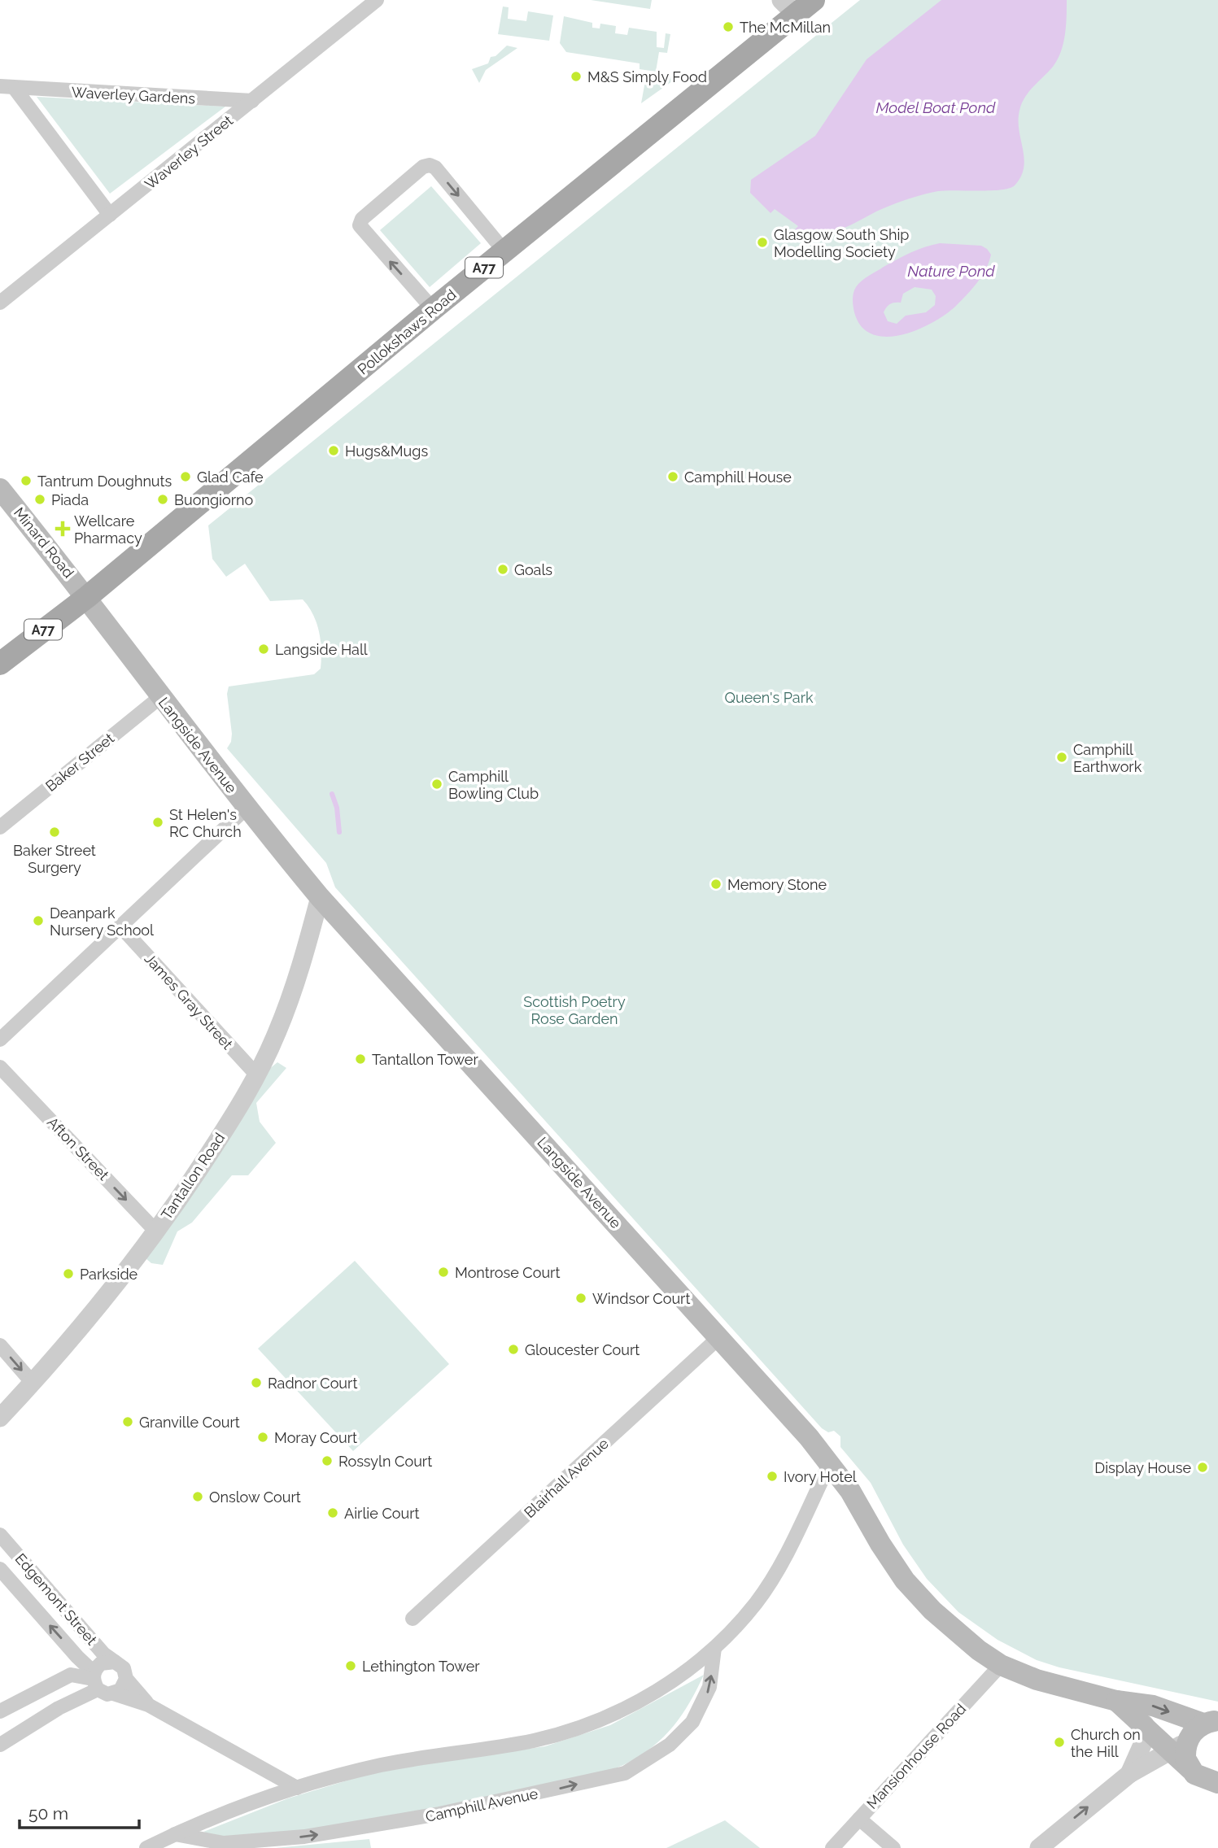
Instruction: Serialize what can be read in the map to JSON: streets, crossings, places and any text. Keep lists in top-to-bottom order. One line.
{"streets":{"main road":["A77","Pollokshaws Road","Minard Road","Langside Avenue"],"street":["Waverley Gardens","Waverley Street","Baker Street","James Gray Street","Afton Street","Tantallon Road","Blairhall Avenue","Edgemont Street","Mansionhouse Road","Camphill Avenue"]},"crossings":[["Waverley Gardens","Waverley Street"],["Pollokshaws Road","Minard Road"],["Pollokshaws Road","Langside Avenue"],["Minard Road","Langside Avenue"],["Langside Avenue","Baker Street"],["Langside Avenue","Tantallon Road"],["Langside Avenue","Blairhall Avenue"],["Langside Avenue","Mansionhouse Road"],["James Gray Street","Tantallon Road"],["Afton Street","Tantallon Road"]],"one_way":["Afton Street"],"water":["Model Boat Pond","Nature Pond"],"parks":["Queen's Park","Scottish Poetry Rose Garden"],"places":{"other":["The McMillan","M&S Simply Food","Glasgow South Ship Modelling Society","Hugs&Mugs","Glad Cafe","Camphill House","Tantrum Doughnuts","Piada","Buongiorno","Goals","Langside Hall","Camphill Earthwork","Camphill Bowling Club","St Helen's RC Church","Baker Street Surgery","Memory Stone","Deanpark Nursery School","Tantallon Tower","Montrose Court","Parkside","Windsor Court","Gloucester Court","Radnor Court","Granville Court","Moray Court","Rossyln Court","Display House","Ivory Hotel","Onslow Court","Airlie Court","Lethington Tower","Church on the Hill"],"health":["Wellcare Pharmacy"]},"scale_bar":"50 m"}
